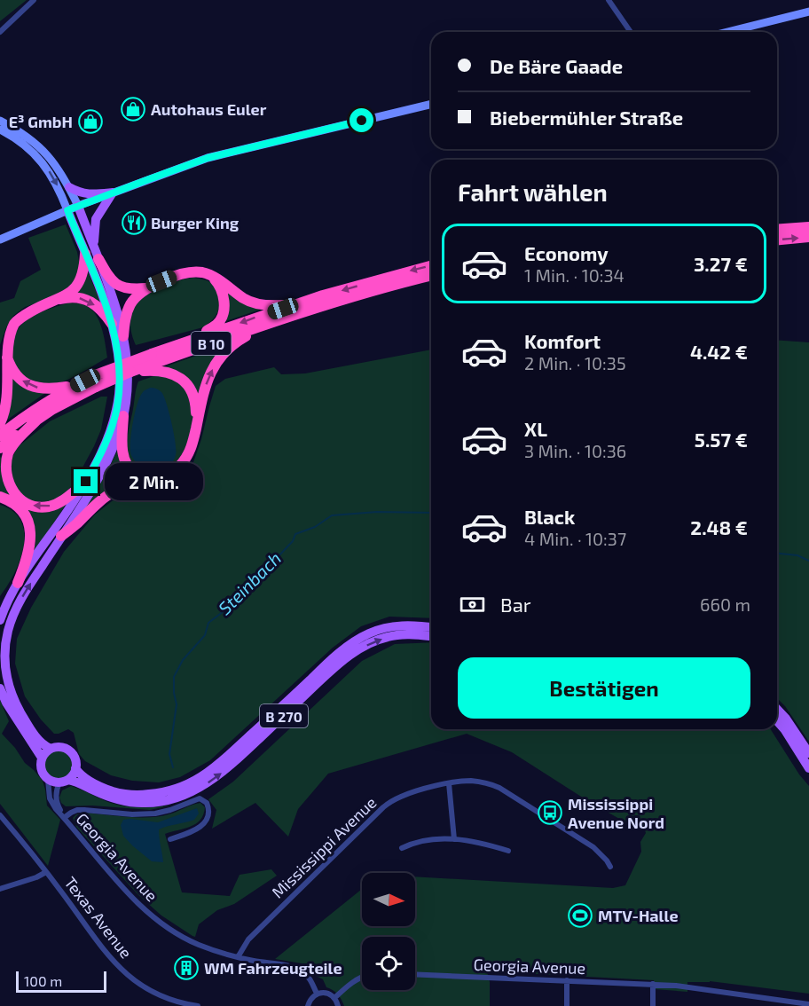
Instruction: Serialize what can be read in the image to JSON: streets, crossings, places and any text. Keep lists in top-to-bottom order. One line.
{"streets":{"highway":["B 10"],"main road":["B 270"],"street":["Mississippi Avenue","Georgia Avenue","Texas Avenue"]},"crossings":[["B 270","Georgia Avenue"],["Mississippi Avenue","Georgia Avenue"]],"water":["Steinbach"],"places":{"shop":["Autohaus Euler","E³ GmbH"],"restaurant":["Burger King"],"bus stop":["Mississippi Avenue Nord"],"sports":["MTV-Halle"],"building":["WM Fahrzeugteile"]},"scale_bar":"100 m","north":"right","page":{"banner":["De Bäre Gaade","Biebermühler Straße"],"heading":"Fahrt wählen","list":[{"name":"Economy","note":"1 Min. · 10:34","value":"3.27 €"},{"name":"Komfort","note":"2 Min. · 10:35","value":"4.42 €"},{"name":"XL","note":"3 Min. · 10:36","value":"5.57 €"},{"name":"Black","note":"4 Min. · 10:37","value":"2.48 €"}],"bubble":"2 Min.","pay":["Bar","660 m"],"buttons":"Bestätigen","scale":"100 m"}}
